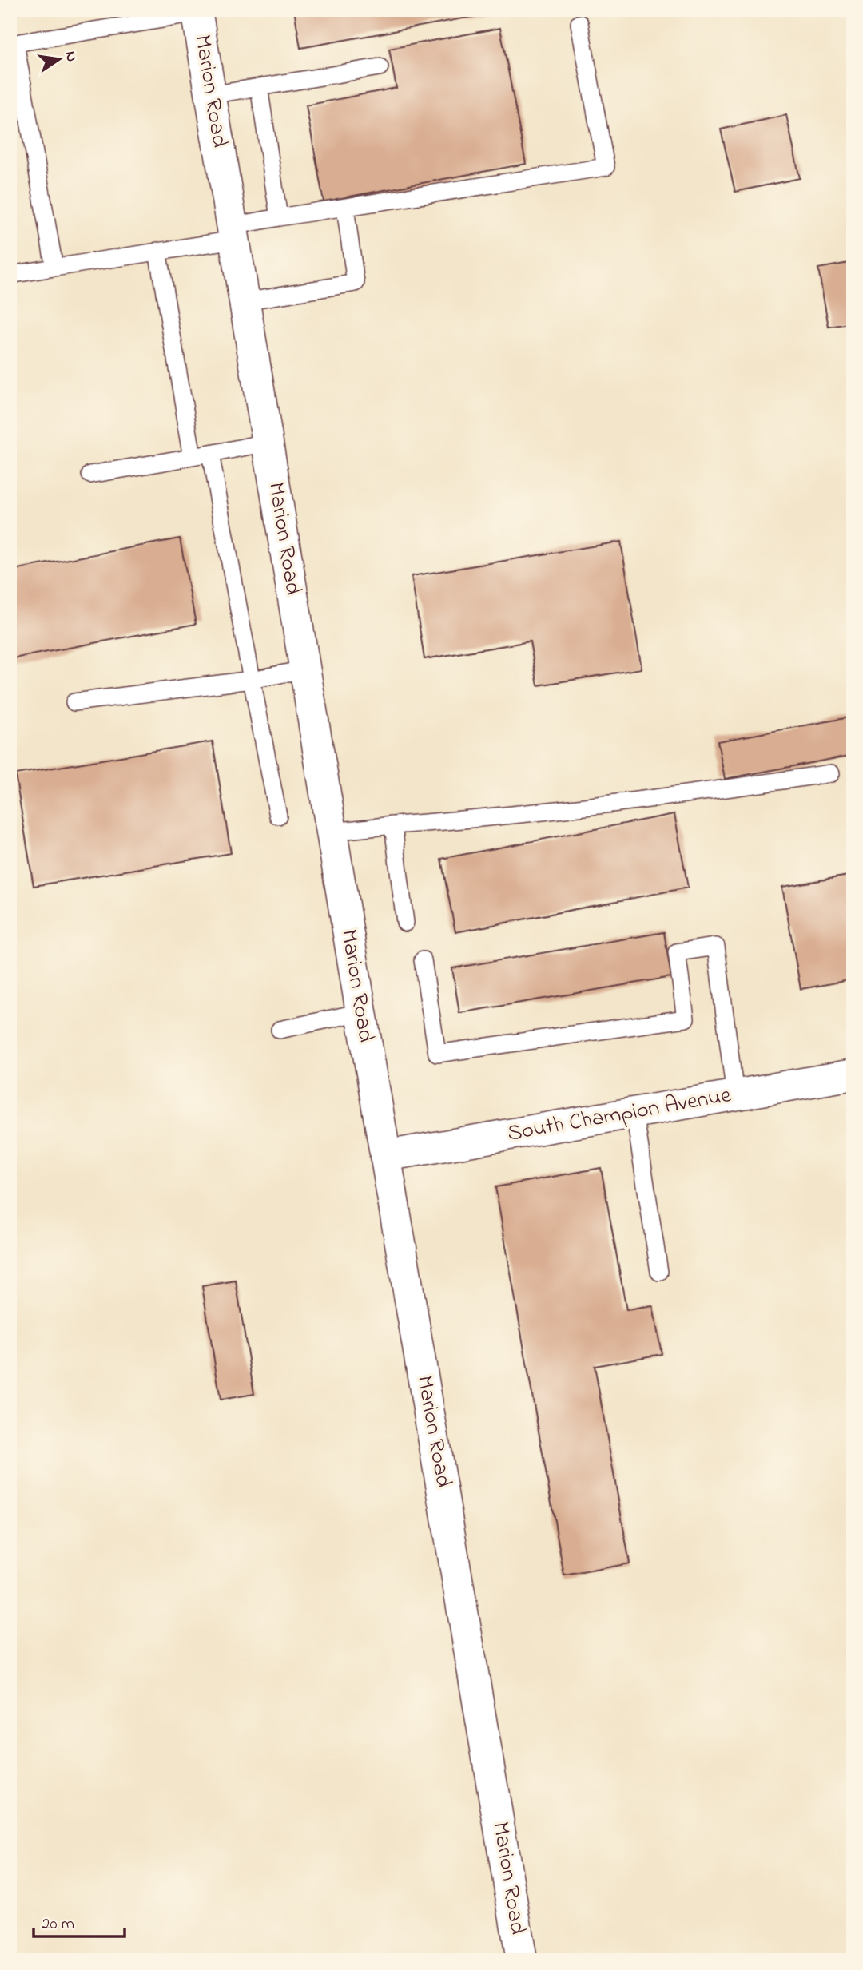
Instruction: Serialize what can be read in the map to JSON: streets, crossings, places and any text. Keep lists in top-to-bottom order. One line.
{"streets":{"street":["Marion Road","South Champion Avenue"]},"crossings":[["Marion Road","South Champion Avenue"]],"scale_bar":"20 m","north":"right"}
